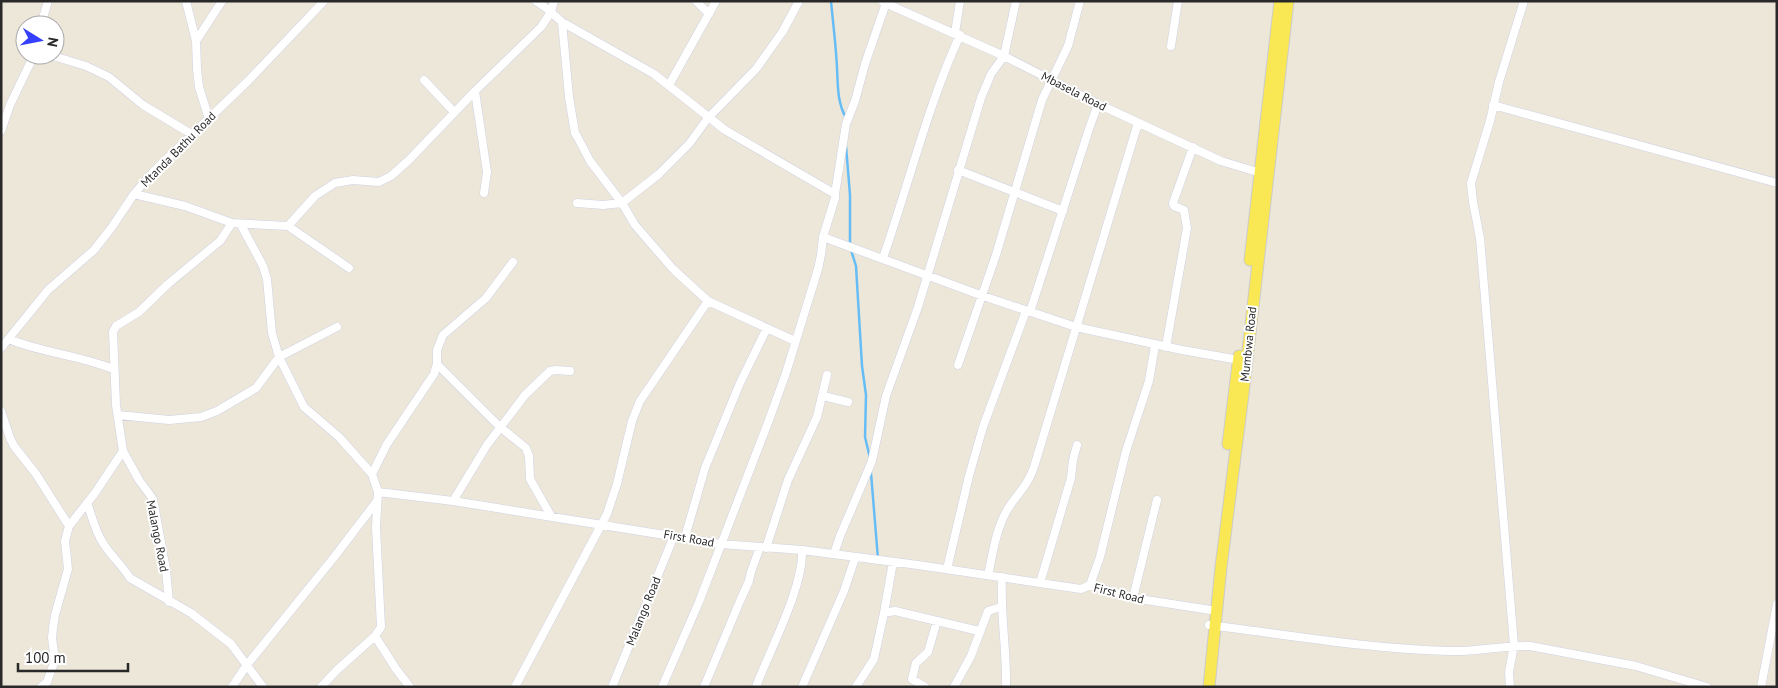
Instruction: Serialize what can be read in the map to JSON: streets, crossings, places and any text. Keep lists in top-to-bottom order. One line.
{"streets":{"main road":["Mumbwa Road"],"street":["Mbasela Road","Mtanda Bathu Road","Malango Road","First Road"]},"crossings":[["Mbasela Road","Mumbwa Road"],["Mumbwa Road","First Road"],["Malango Road","First Road"]],"scale_bar":"100 m","north":"right"}
